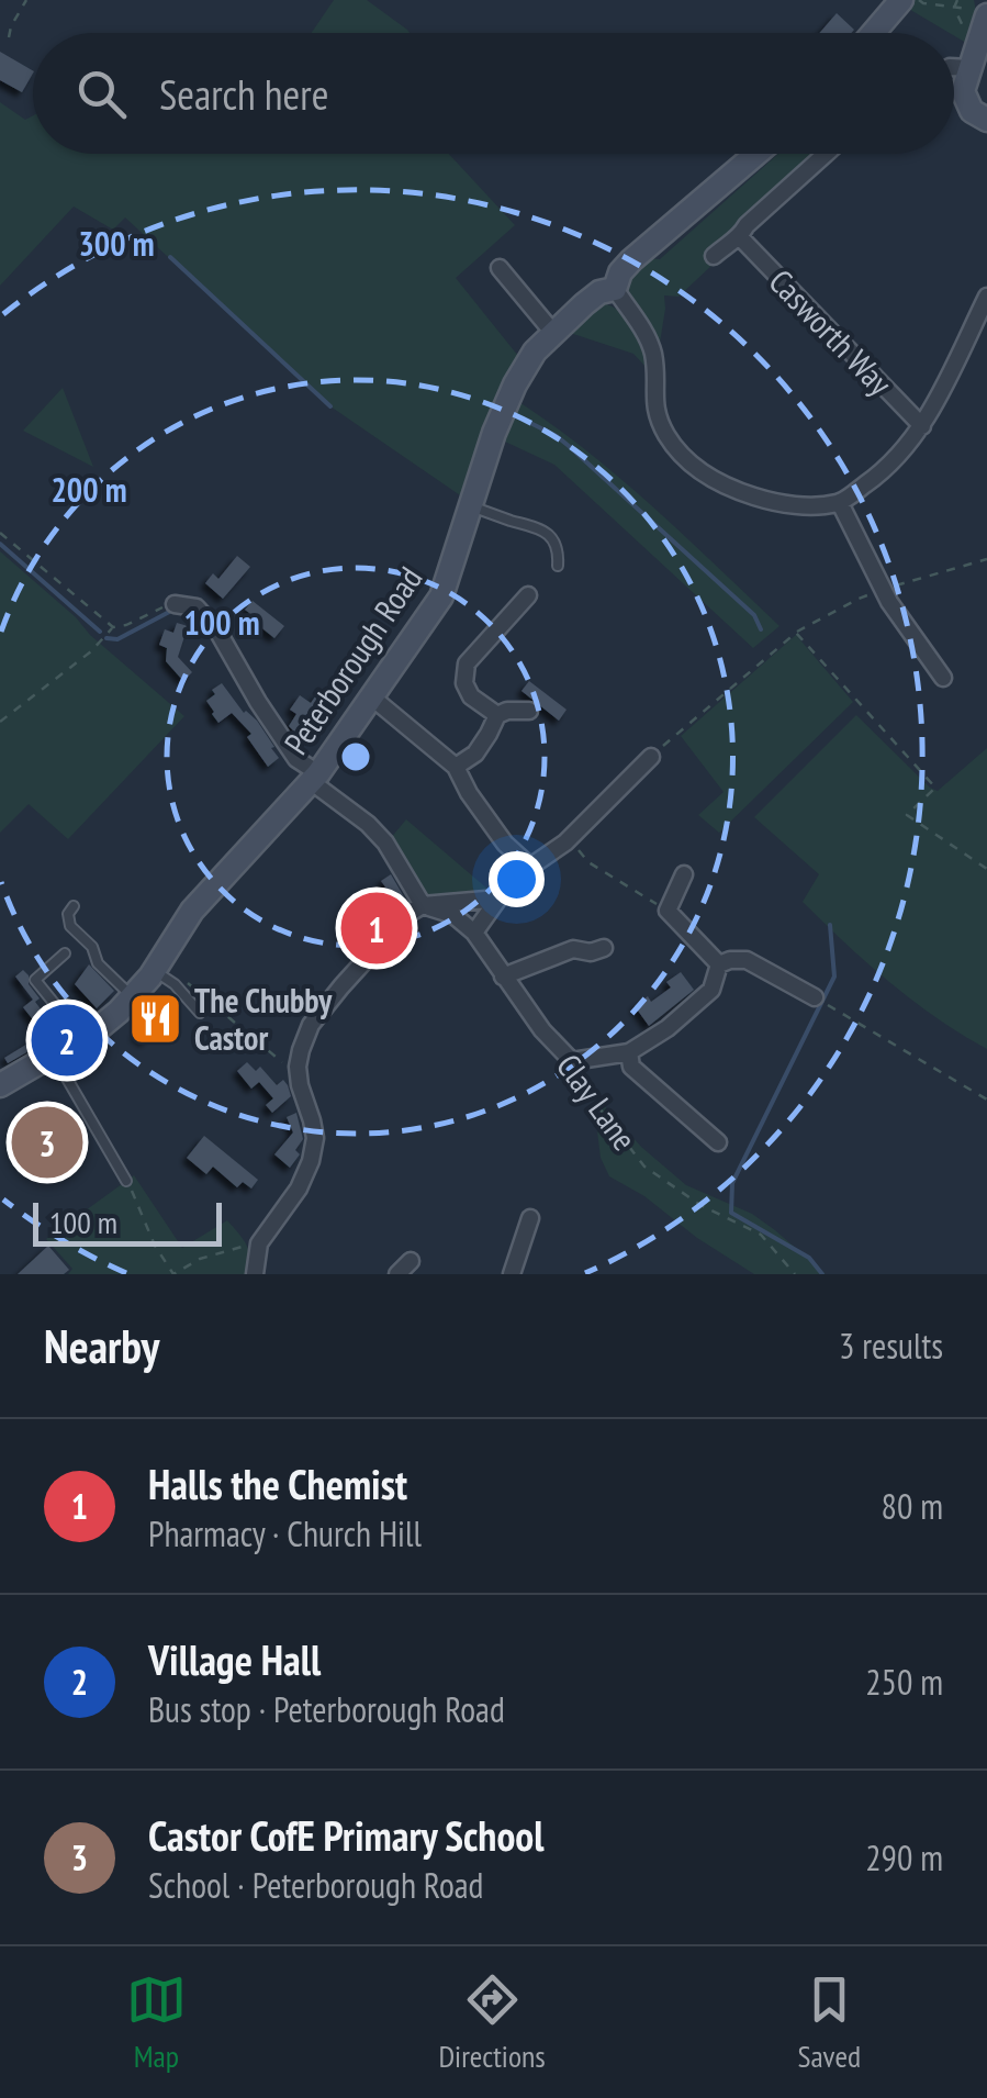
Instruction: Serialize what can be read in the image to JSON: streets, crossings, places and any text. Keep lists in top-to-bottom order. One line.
{"streets":{"street":["Casworth Way","Peterborough Road","Clay Lane"]},"places":{"restaurant":["The Chubby Castor"]},"scale_bar":"100 m","page":{"search":"Search here","pins":["1","2","3"],"scale":"100 m","heading":["Nearby","3 results"],"list":[{"mark":"1","name":"Halls the Chemist","note":"Pharmacy · Church Hill","value":"80 m"},{"mark":"2","name":"Village Hall","note":"Bus stop · Peterborough Road","value":"250 m"},{"mark":"3","name":"Castor CofE Primary School","note":"School · Peterborough Road","value":"290 m"}],"nav":["Map","Directions","Saved"]},"rings":["300 m","200 m","100 m"]}
